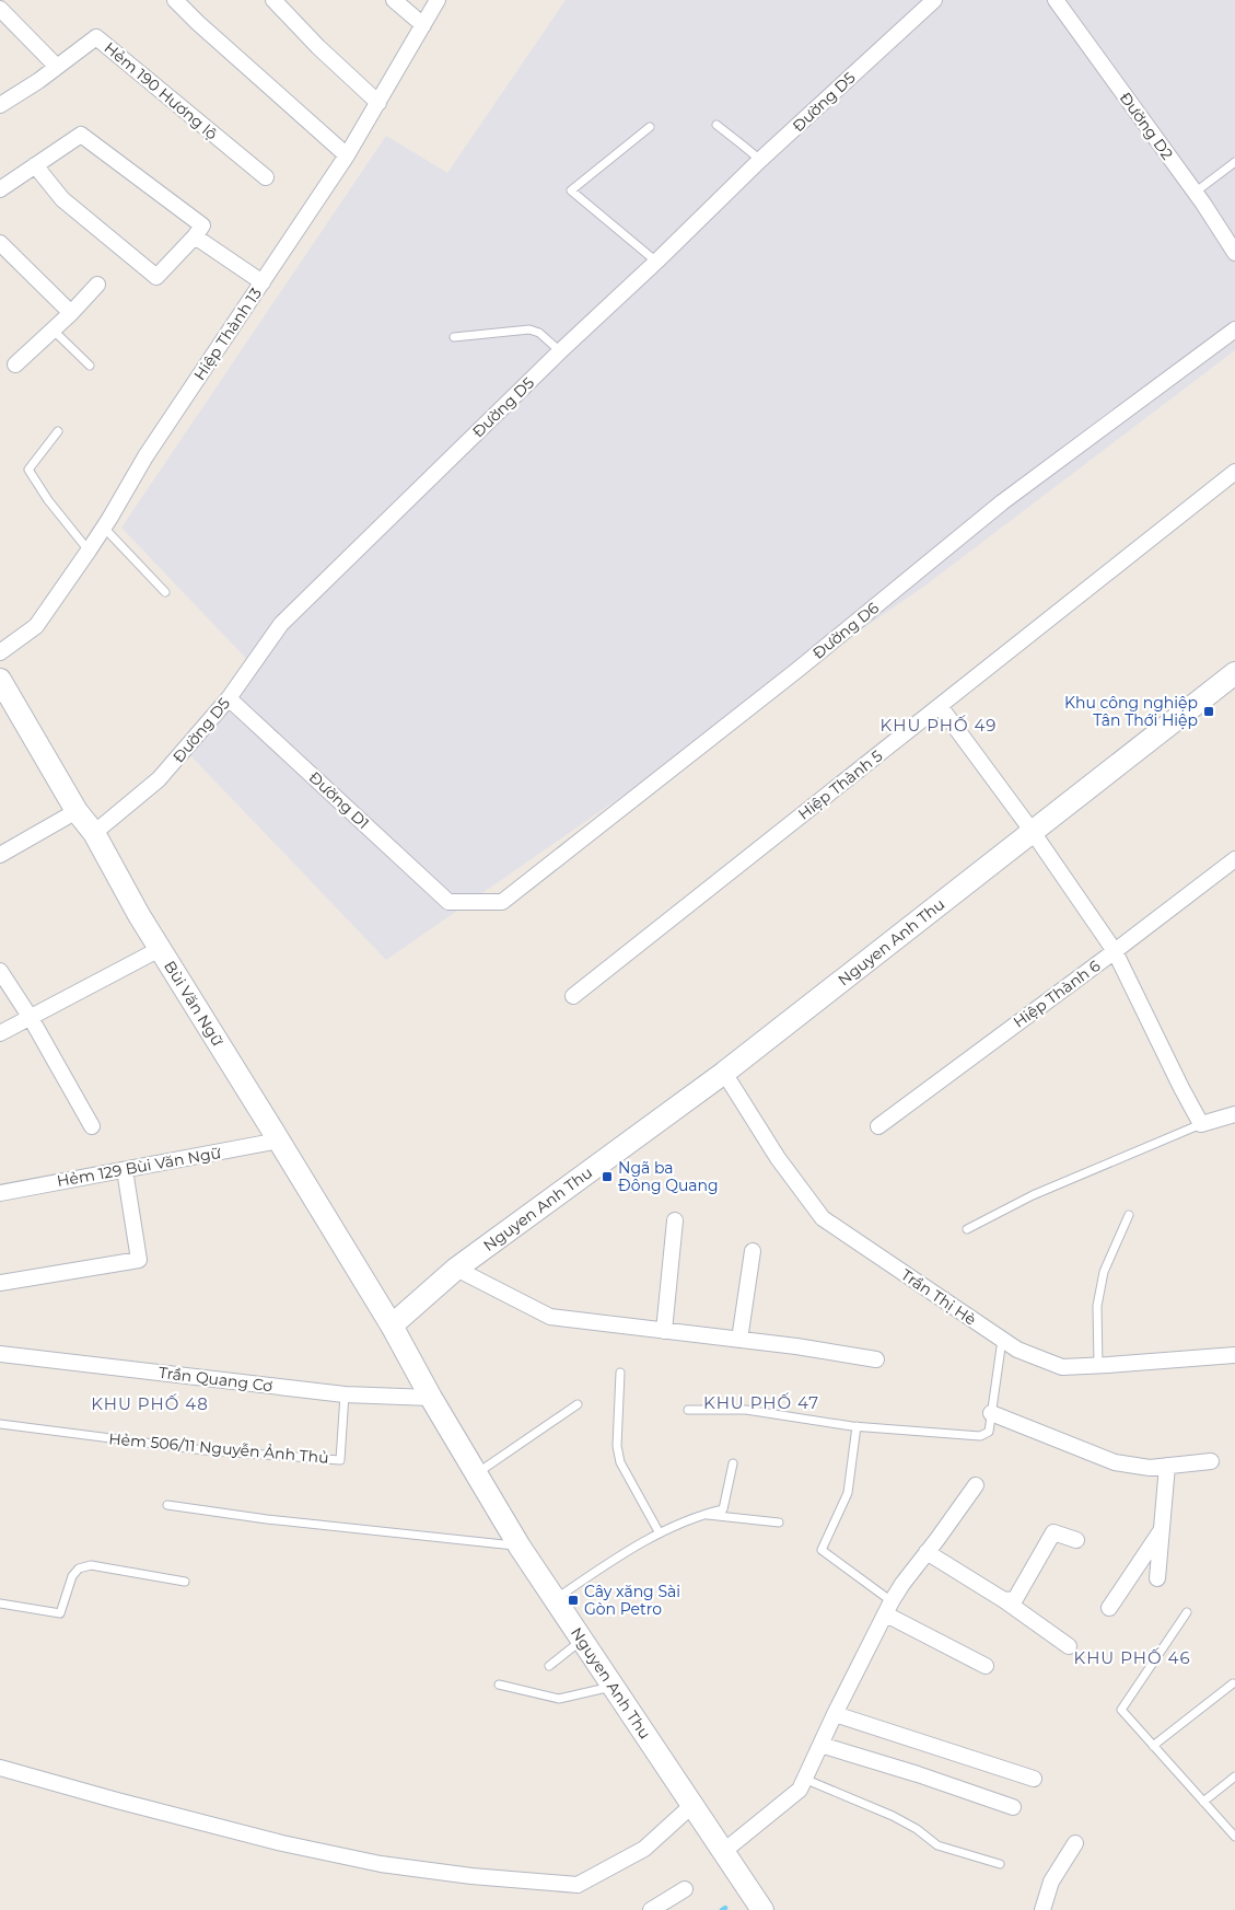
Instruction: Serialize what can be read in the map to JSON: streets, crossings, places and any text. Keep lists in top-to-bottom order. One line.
{"streets":{"main road":["Nguyen Anh Thu","Bùi Văn Ngữ"],"street":["Hẻm 190 Hương lộ","Đường D5","Đường D2","Hiệp Thành 13","Đường D6","Hiệp Thành 5","Đường D1","Hiệp Thành 6","Hẻm 129 Bùi Văn Ngữ","Trần Thị Hè","Trần Quang Cơ"],"lane":["Hẻm 506/11 Nguyễn Ảnh Thủ"]},"crossings":[["Đường D5","Đường D1"],["Đường D5","Bùi Văn Ngữ"],["Đường D6","Đường D1"],["Nguyen Anh Thu","Bùi Văn Ngữ"],["Nguyen Anh Thu","Trần Thị Hè"],["Nguyen Anh Thu","Trần Quang Cơ"],["Bùi Văn Ngữ","Hẻm 129 Bùi Văn Ngữ"],["Trần Quang Cơ","Hẻm 506/11 Nguyễn Ảnh Thủ"]],"districts":["KHU PHỐ 49","KHU PHỐ 47","KHU PHỐ 48","KHU PHỐ 46"],"places":{"transit":["Khu công nghiệp Tân Thới Hiệp","Ngã ba Đông Quang","Cây xăng Sài Gòn Petro"]}}
